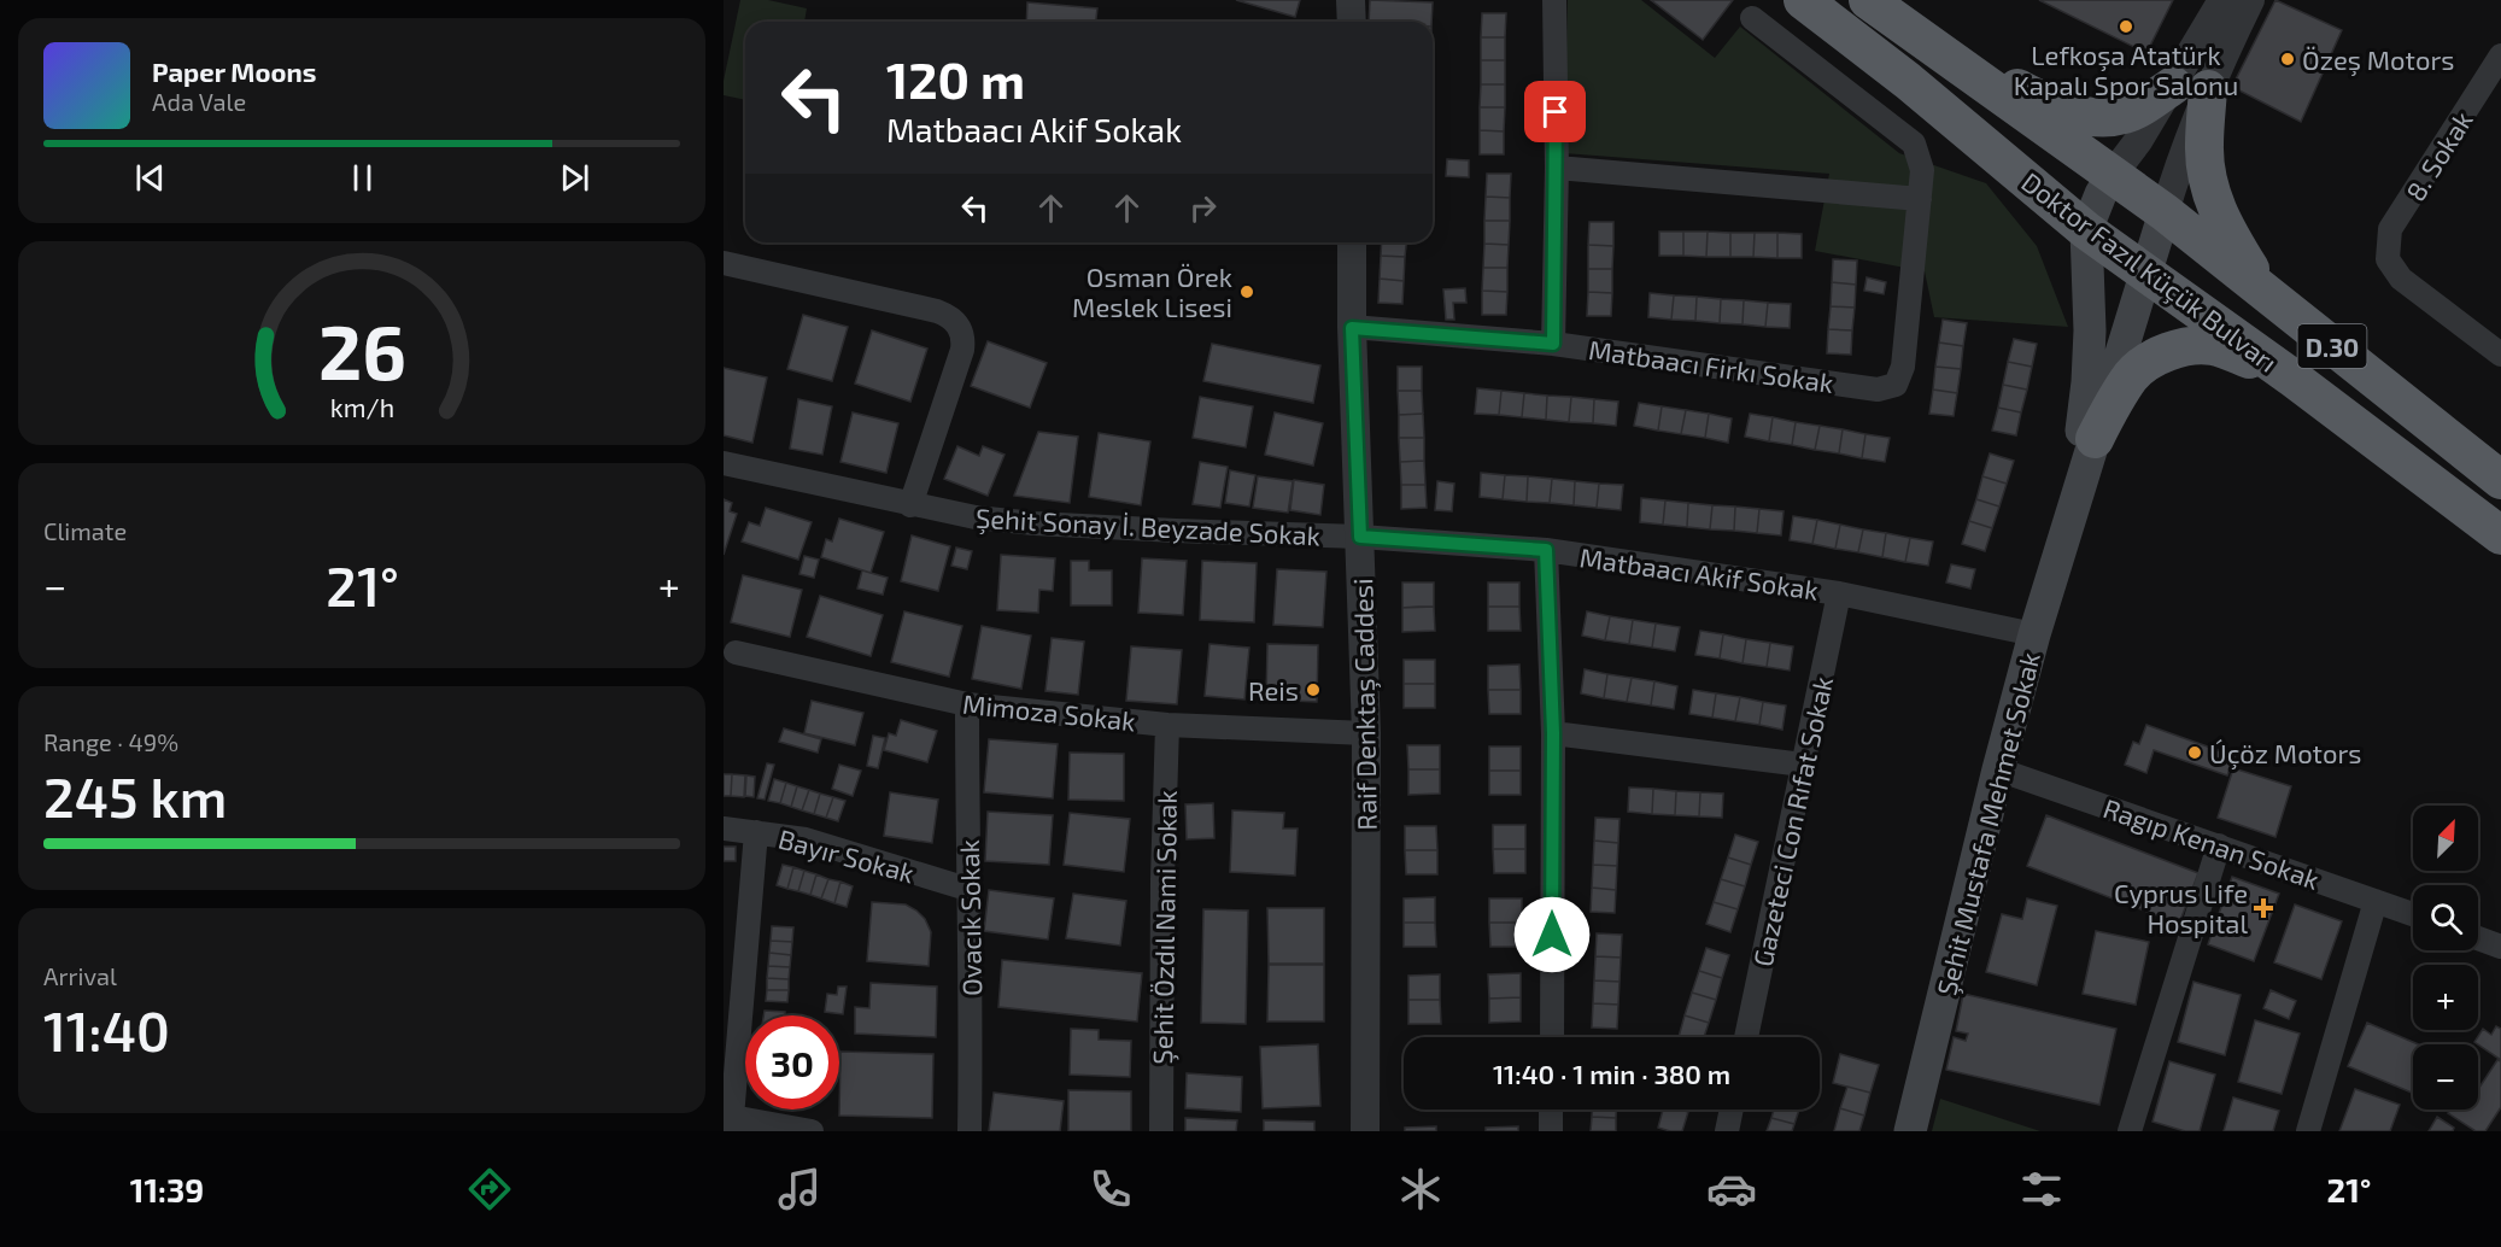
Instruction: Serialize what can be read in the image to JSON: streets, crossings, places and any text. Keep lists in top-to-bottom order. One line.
{"streets":{"highway":["Doktor Fazıl Küçük Bulvarı","D.30"],"main road":["Şehit Mustafa Mehmet Sokak"],"street":["8. Sokak","Matbaacı Firkı Sokak","Şehit Sonay İ. Beyzade Sokak","Matbaacı Akif Sokak","Raif Denktaş Caddesi","Mimoza Sokak","Gazeteci Con Rıfat Sokak","Ragıp Kenan Sokak","Bayır Sokak","Ovacık Sokak","Şehit Özdıl Nami Sokak"]},"crossings":[["Doktor Fazıl Küçük Bulvarı","D.30"],["Doktor Fazıl Küçük Bulvarı","Şehit Mustafa Mehmet Sokak"],["D.30","Şehit Mustafa Mehmet Sokak"],["Matbaacı Firkı Sokak","Raif Denktaş Caddesi"],["Şehit Sonay İ. Beyzade Sokak","Matbaacı Akif Sokak"],["Şehit Sonay İ. Beyzade Sokak","Raif Denktaş Caddesi"],["Matbaacı Akif Sokak","Raif Denktaş Caddesi"],["Matbaacı Akif Sokak","Gazeteci Con Rıfat Sokak"],["Matbaacı Akif Sokak","Şehit Mustafa Mehmet Sokak"],["Raif Denktaş Caddesi","Mimoza Sokak"],["Mimoza Sokak","Ovacık Sokak"],["Mimoza Sokak","Şehit Özdıl Nami Sokak"],["Şehit Mustafa Mehmet Sokak","Ragıp Kenan Sokak"],["Bayır Sokak","Ovacık Sokak"]],"places":{"other":["Lefkoşa Atatürk Kapalı Spor Salonu","Özeş Motors","Osman Örek Meslek Lisesi","Reis","Úçöz Motors"],"health":["Cyprus Life Hospital"]},"north":"top right","page":{"turn":["120 m","Matbaacı Akif Sokak"],"song":["Paper Moons","Ada Vale"],"tile":["Climate",["Range · 49%","245 km"],["Arrival","11:40"]],"heat":["−","21°","+"],"map_buttons":["+","−"],"limit":"30","trip":"11:40 · 1 min · 380 m","tabs":["11:39","21°"],"gauge":["26","km/h"]}}
